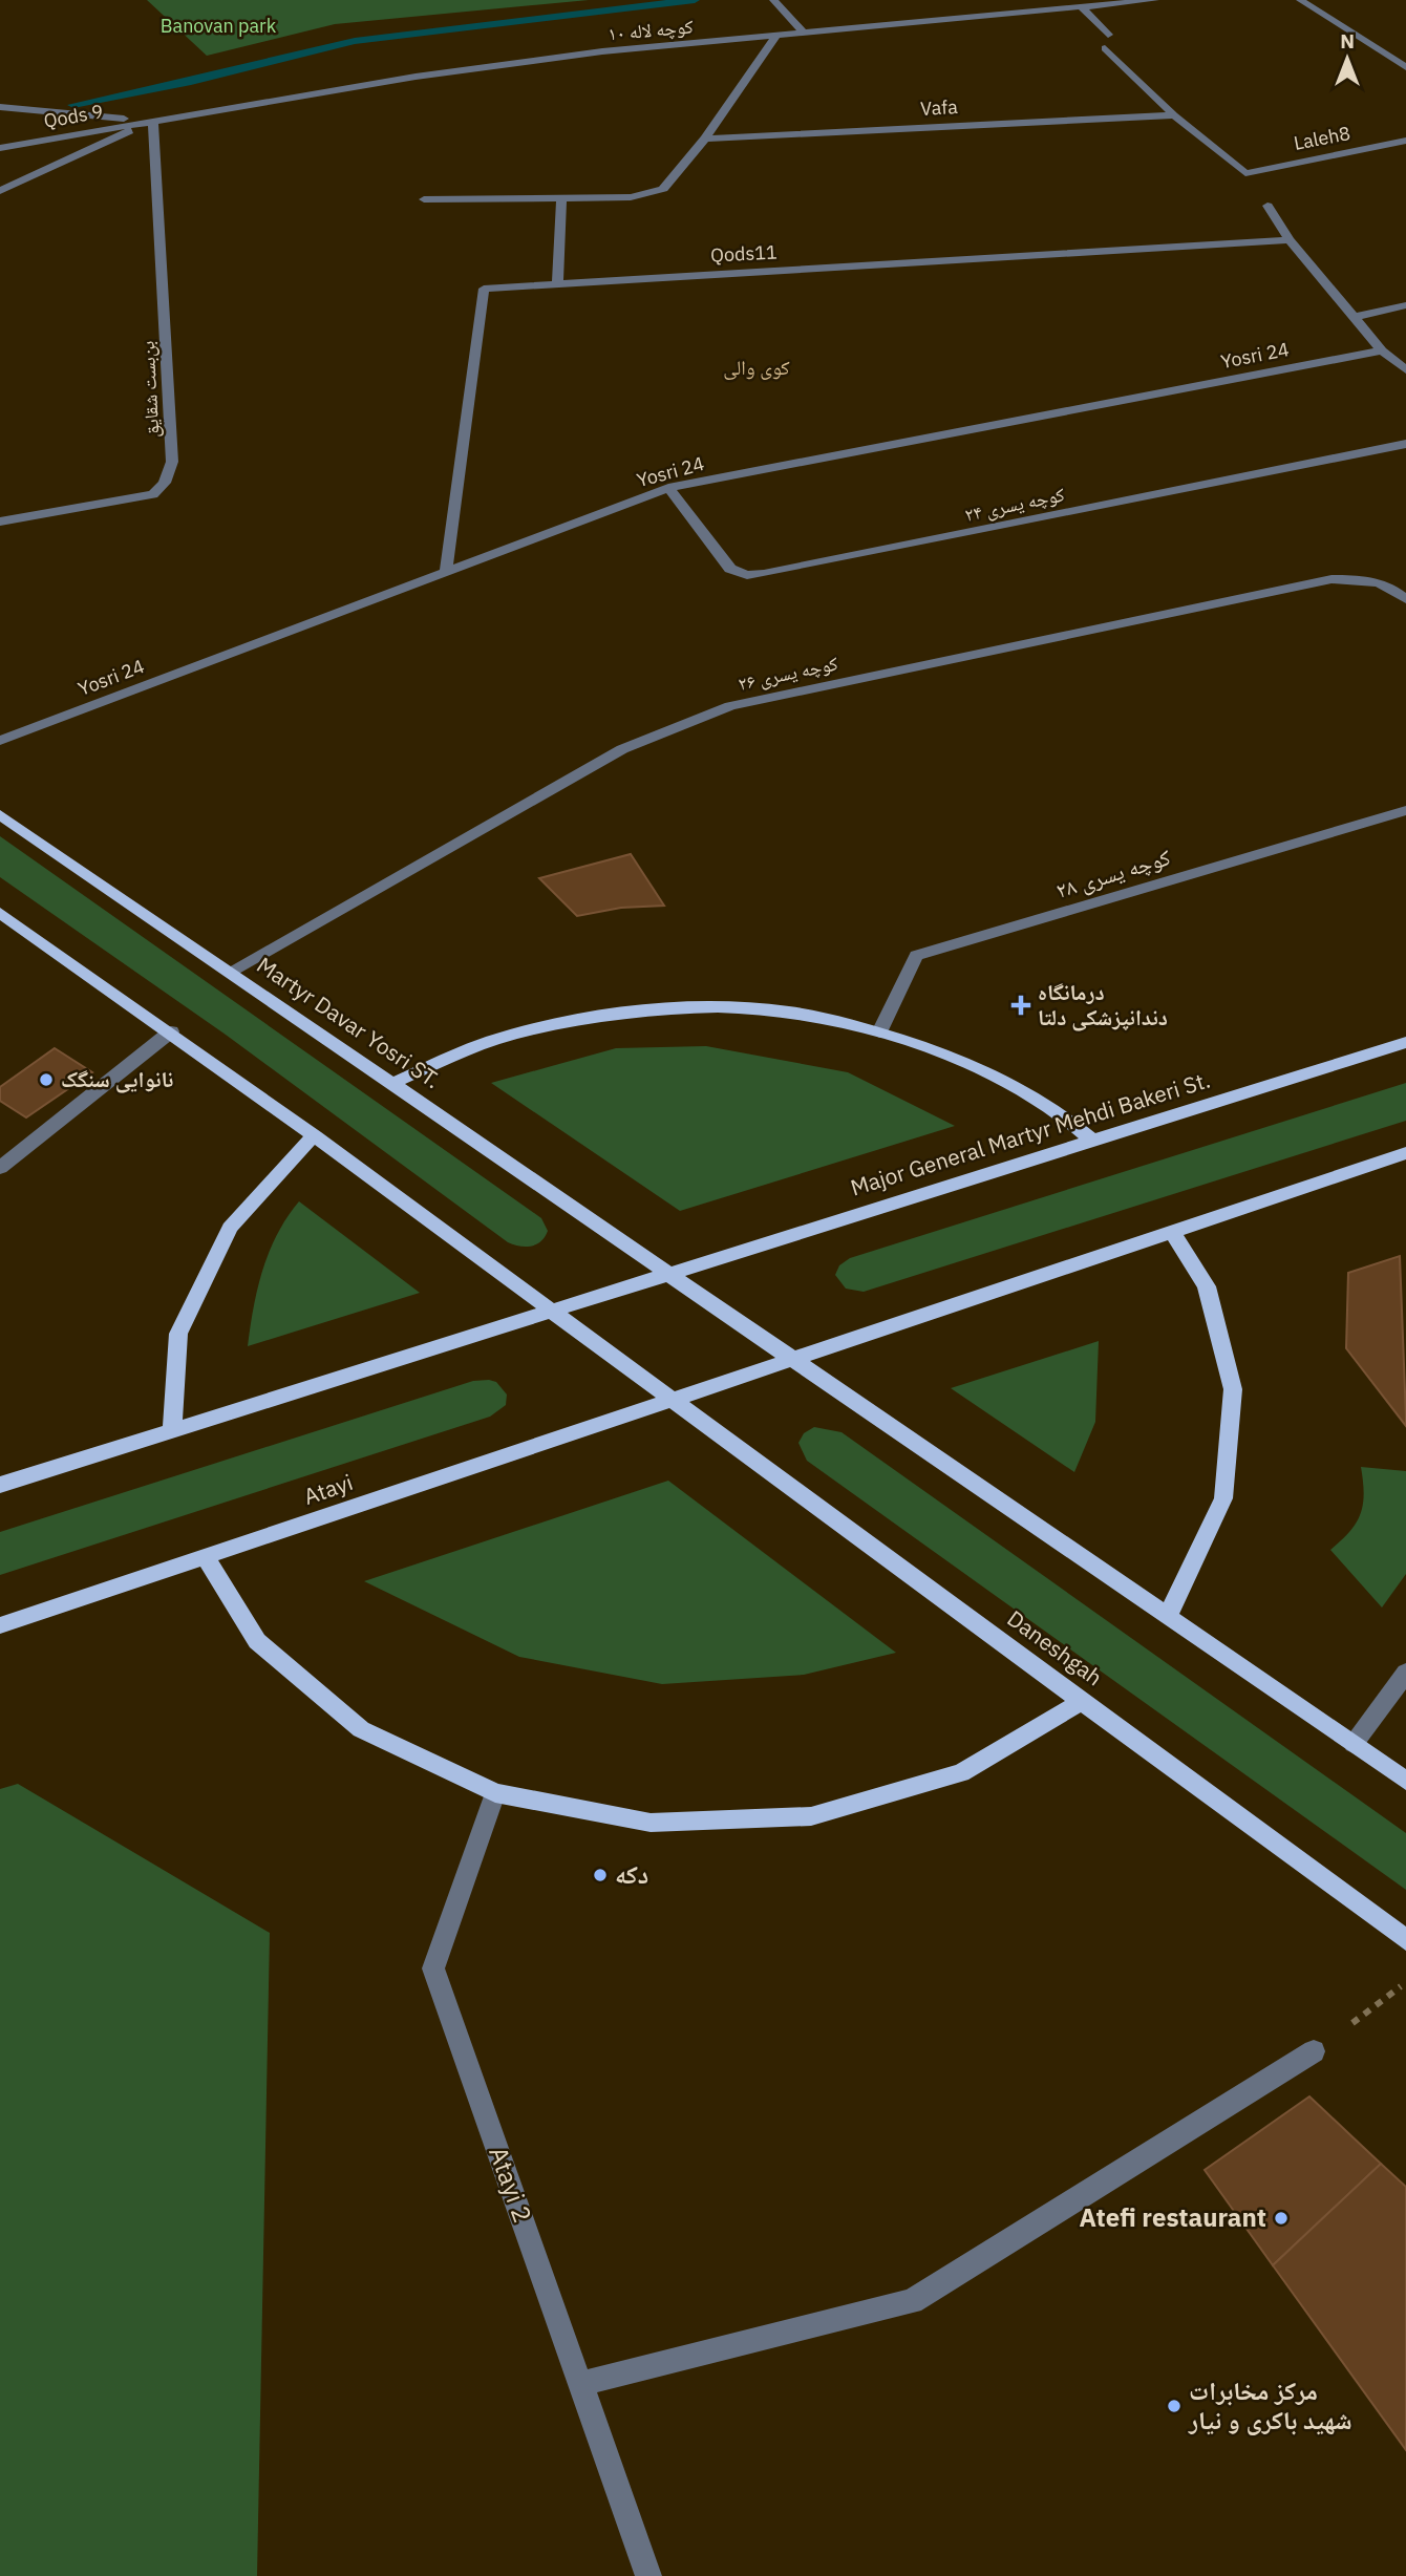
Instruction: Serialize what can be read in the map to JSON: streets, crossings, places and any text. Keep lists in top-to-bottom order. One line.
{"streets":{"main road":["Martyr Davar Yosri ST.","Major General Martyr Mehdi Bakeri St.","Atayi","Daneshgah"],"street":["کوچه لاله ۱۰","Vafa","Qods 9","Laleh8","Qods11","Yosri 24","بن‌بست شقایق","کوچه یسری ۲۴","کوچه یسری ۲۶","کوچه یسری ۲۸","Atayi 2"]},"crossings":[["کوچه لاله ۱۰","Qods 9"],["کوچه لاله ۱۰","بن‌بست شقایق"],["Vafa","Laleh8"],["Qods 9","بن‌بست شقایق"],["Qods11","Yosri 24"],["Yosri 24","کوچه یسری ۲۴"],["کوچه یسری ۲۶","Martyr Davar Yosri ST."],["Martyr Davar Yosri ST.","Major General Martyr Mehdi Bakeri St."],["Martyr Davar Yosri ST.","Atayi"],["Major General Martyr Mehdi Bakeri St.","Daneshgah"],["Atayi","Daneshgah"]],"districts":["کوی والی"],"parks":["Banovan park"],"places":{"health":["درمانگاه دندانپزشکی دلتا"],"other":["نانوایی سنگک","دکه","Atefi restaurant","مرکز مخابرات شهید باکری و نیار"]},"north":"top"}
